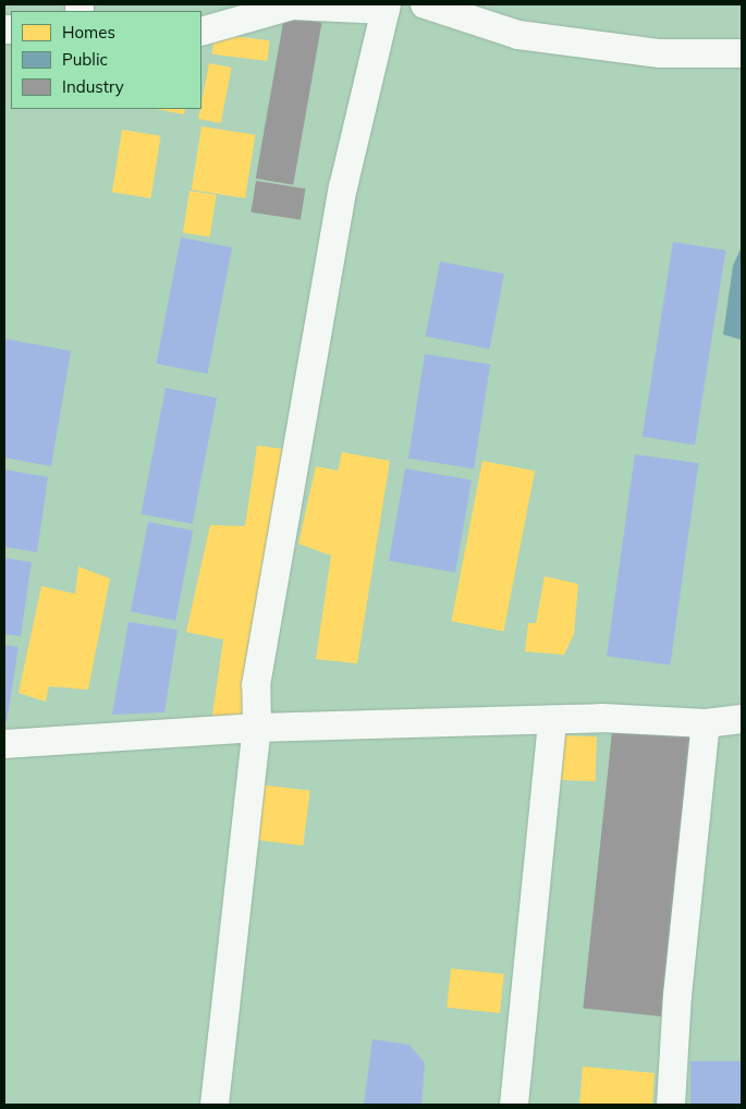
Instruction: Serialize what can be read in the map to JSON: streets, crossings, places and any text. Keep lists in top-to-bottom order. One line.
{"legend":["Homes","Public","Industry"]}
